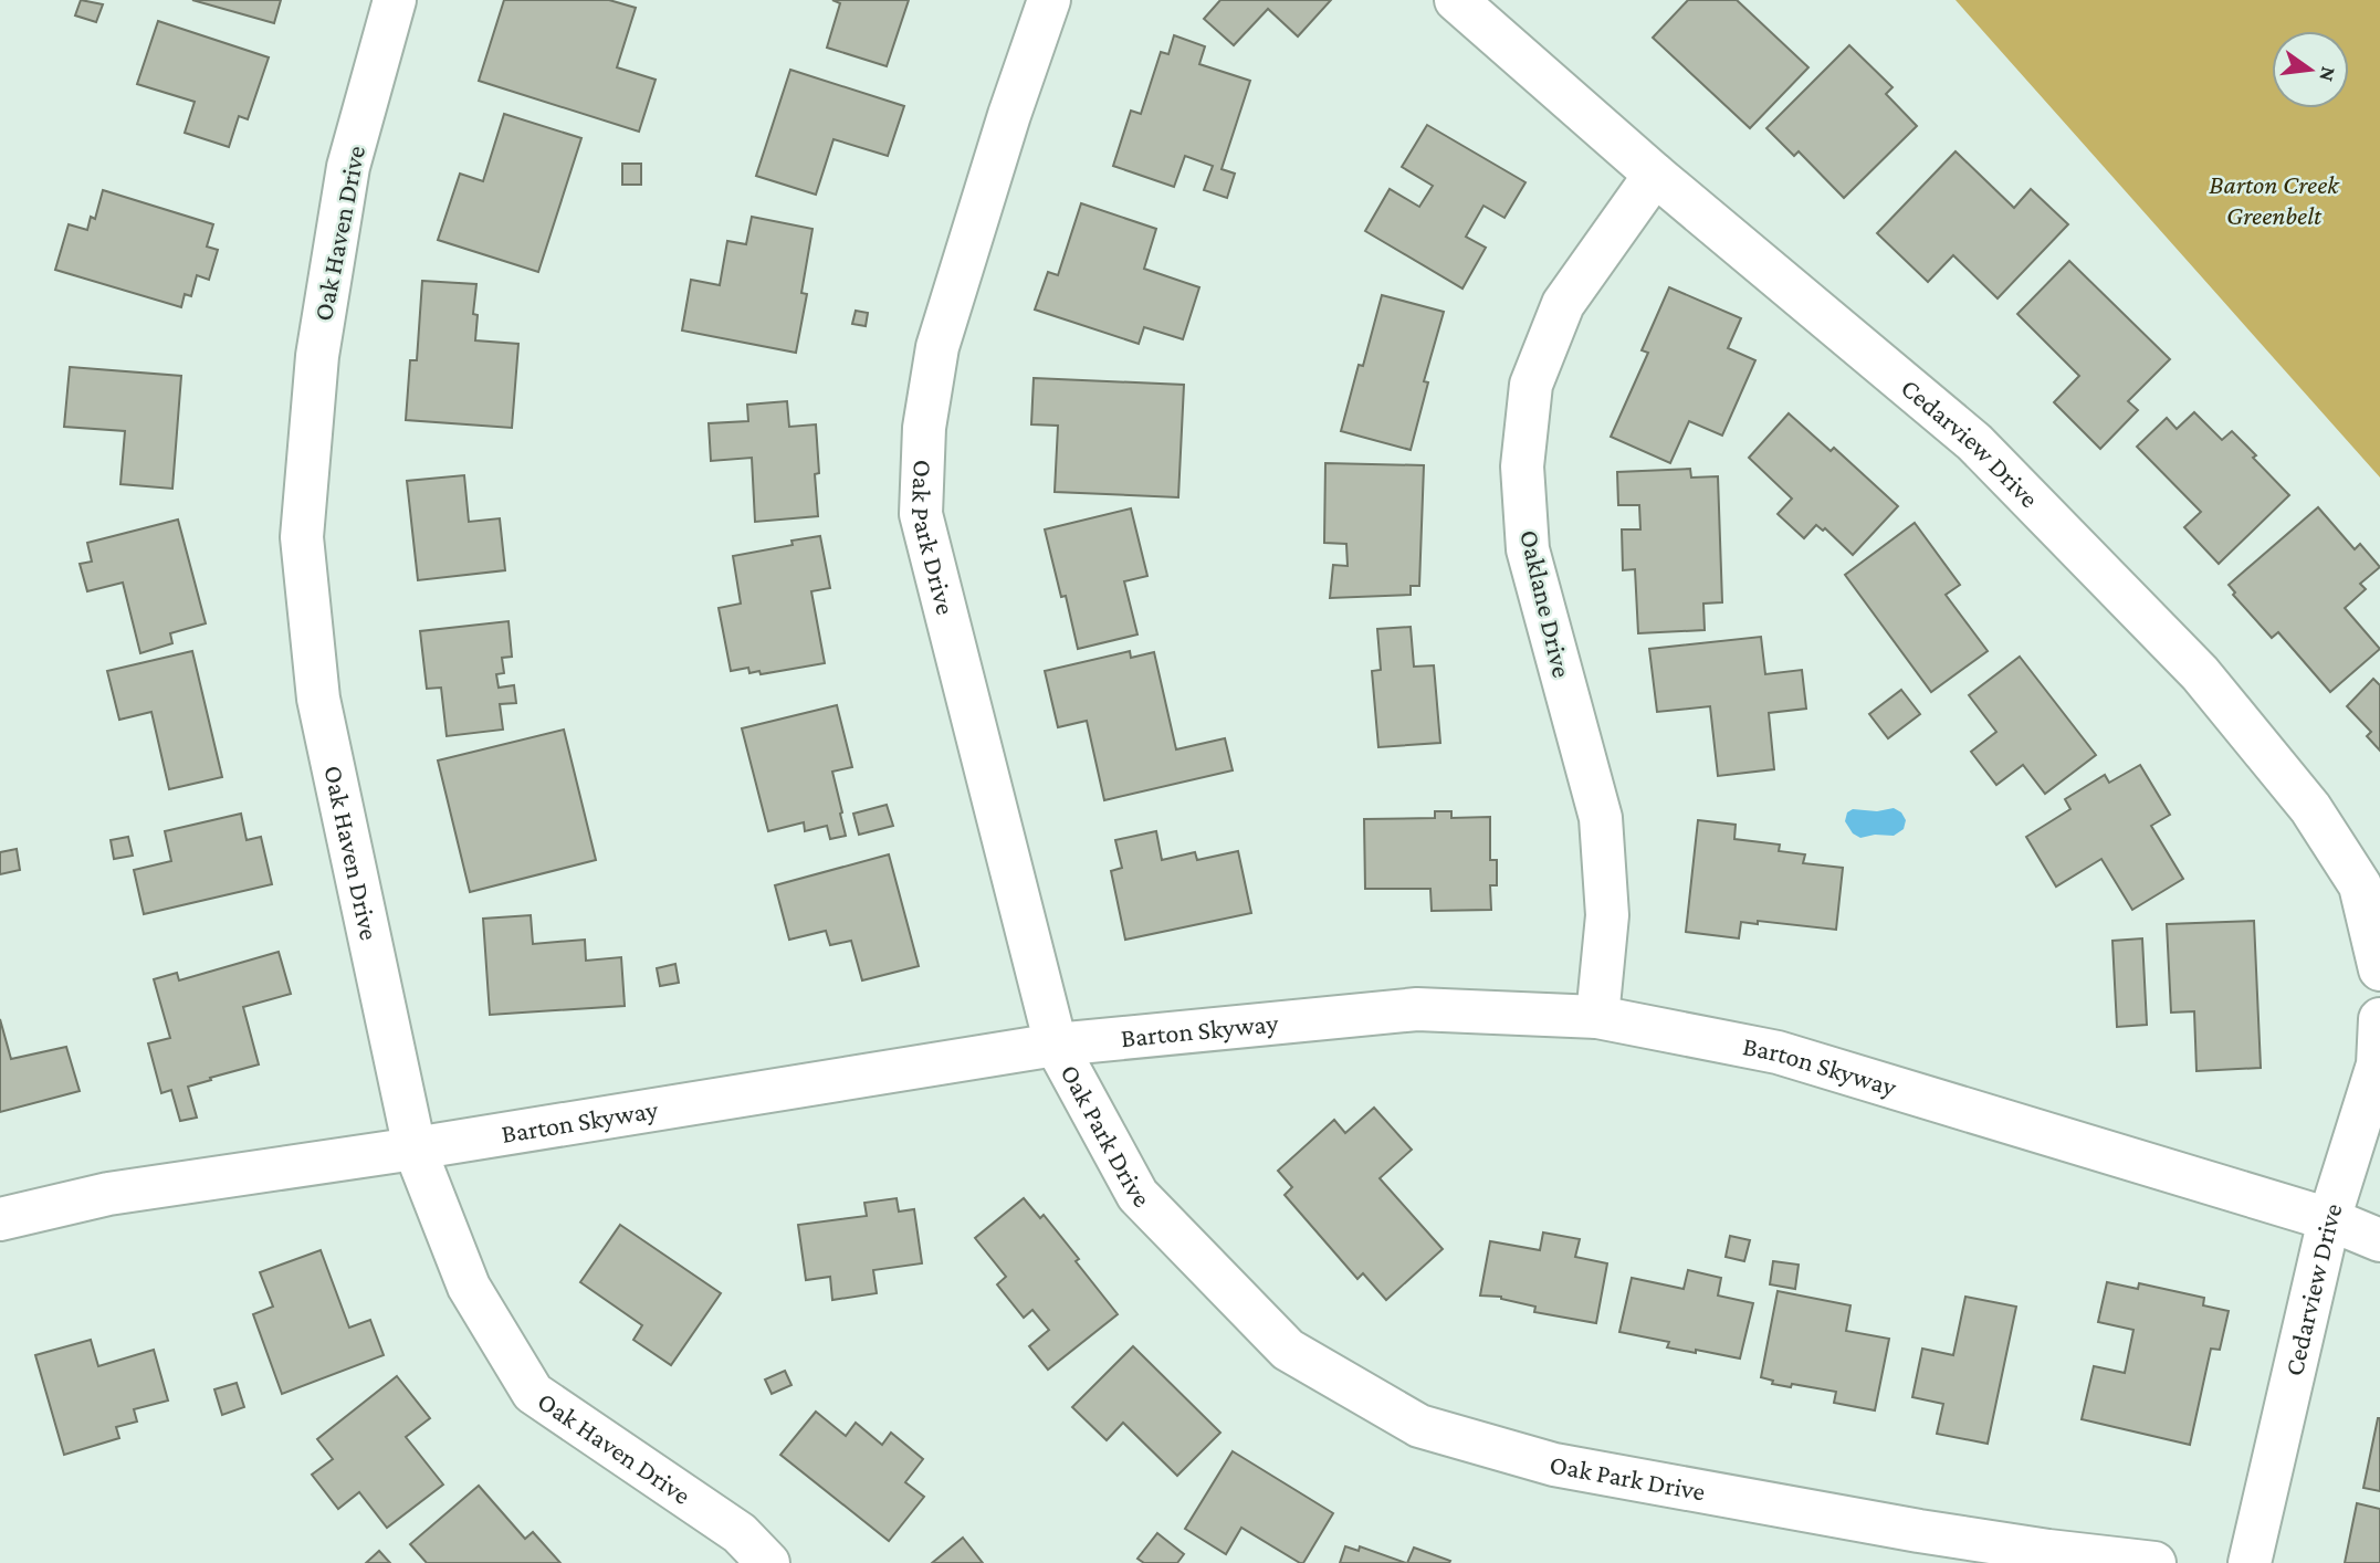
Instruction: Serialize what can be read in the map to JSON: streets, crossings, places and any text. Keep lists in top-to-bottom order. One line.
{"streets":{"street":["Oak Haven Drive","Cedarview Drive","Oak Park Drive","Oaklane Drive","Barton Skyway"]},"crossings":[["Oak Haven Drive","Barton Skyway"],["Cedarview Drive","Oaklane Drive"],["Cedarview Drive","Barton Skyway"],["Oak Park Drive","Barton Skyway"],["Oaklane Drive","Barton Skyway"]],"parks":["Barton Creek Greenbelt"],"north":"right"}
